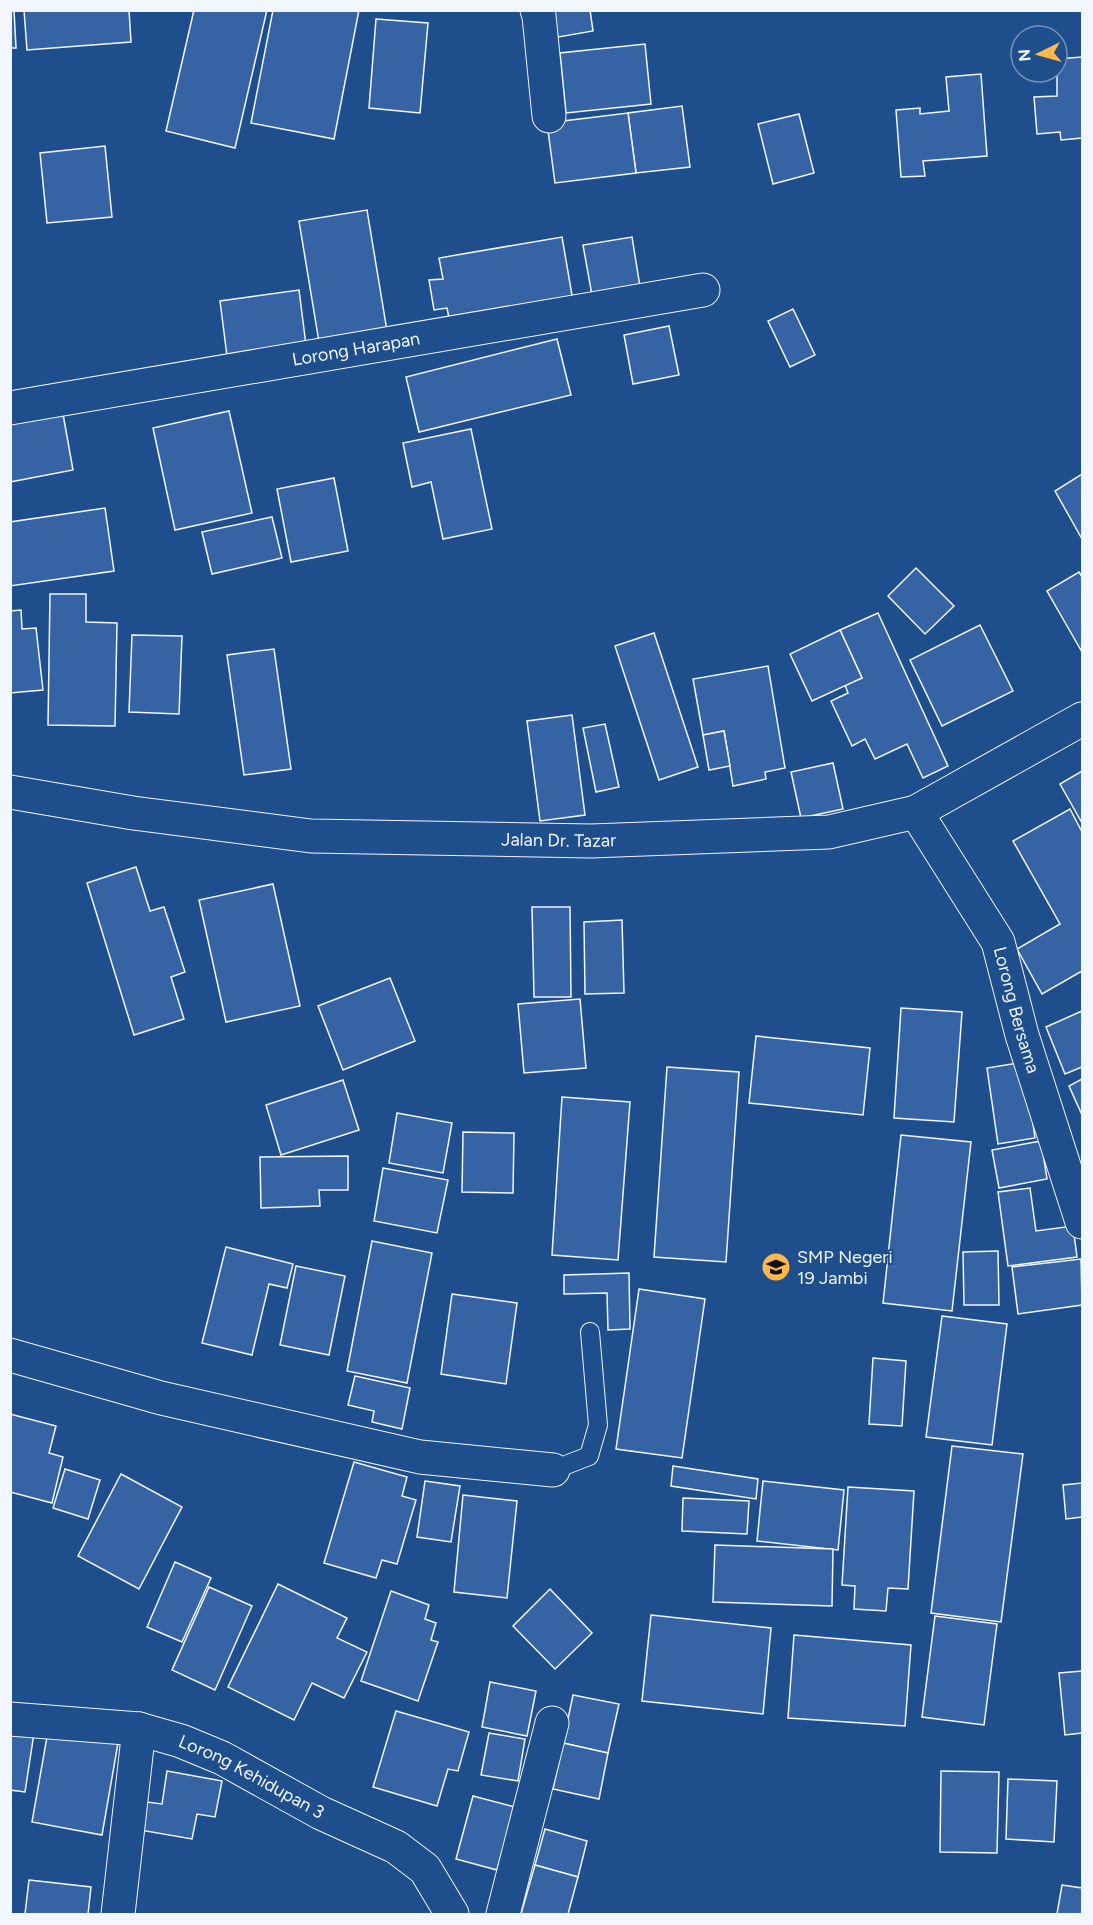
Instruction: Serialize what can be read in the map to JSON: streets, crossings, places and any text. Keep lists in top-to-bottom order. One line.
{"streets":{"street":["Lorong Harapan","Jalan Dr. Tazar","Lorong Bersama","Lorong Kehidupan 3"]},"crossings":[["Jalan Dr. Tazar","Lorong Bersama"]],"places":{"school or university":["SMP Negeri 19 Jambi"]},"north":"left"}
